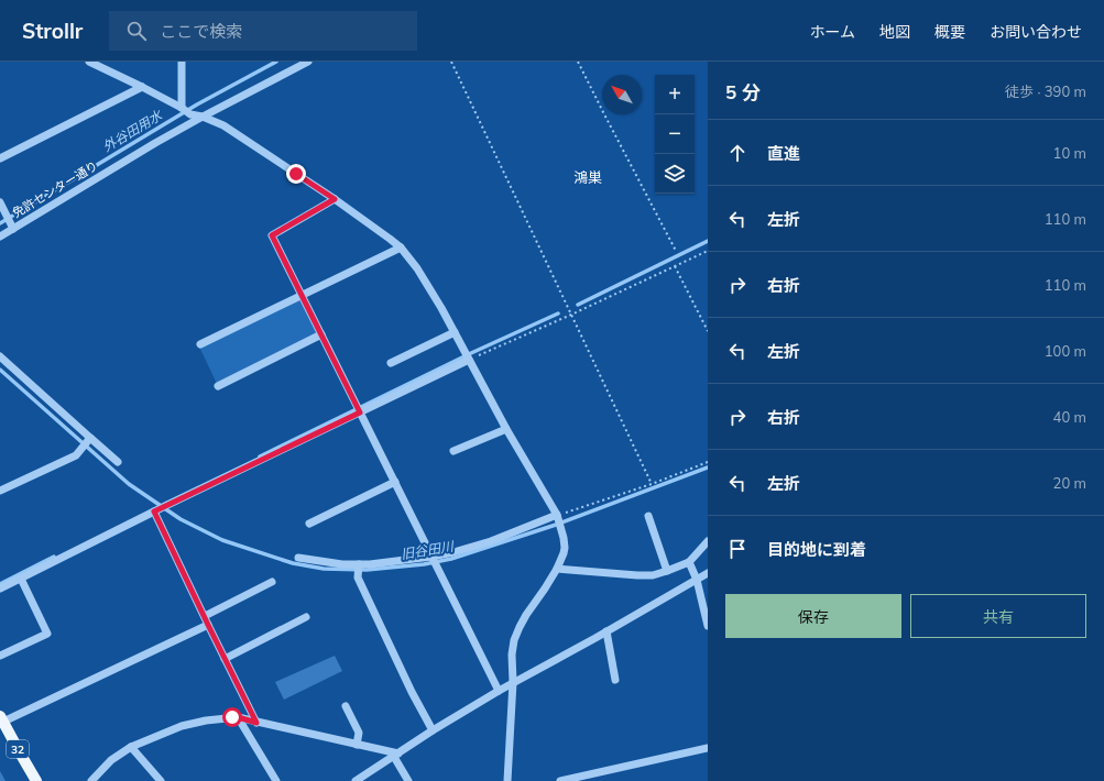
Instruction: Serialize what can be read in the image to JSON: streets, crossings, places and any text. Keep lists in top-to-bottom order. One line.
{"streets":{"main road":["32"],"street":["免許センター通り"]},"districts":["鴻巣"],"water":["外谷田用水","旧谷田川"],"north":"top left","page":{"header":"Strollr","search":"ここで検索","nav":["ホーム","地図","概要","お問い合わせ"],"heading":["5 分","徒歩 · 390 m"],"map_buttons":["+","−"],"list":[["直進","10 m"],["左折","110 m"],["右折","110 m"],["左折","100 m"],["右折","40 m"],["左折","20 m"],"目的地に到着"],"buttons":["保存","共有"]}}
